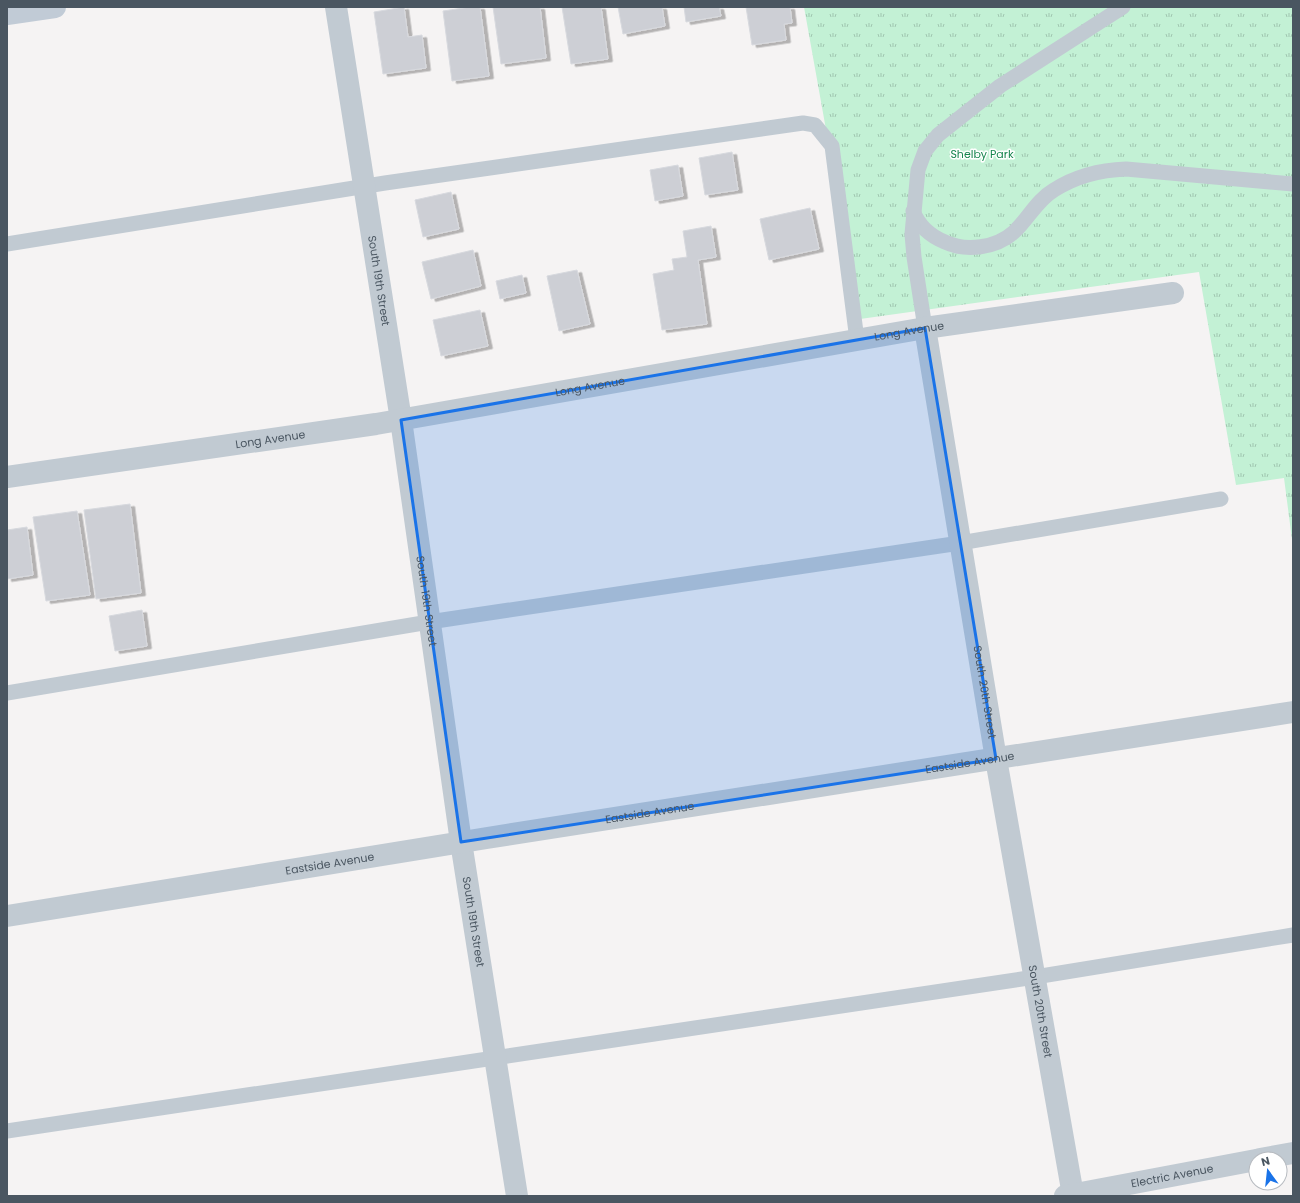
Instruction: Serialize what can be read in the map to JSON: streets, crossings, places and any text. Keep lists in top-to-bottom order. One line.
{"streets":{"street":["South 19th Street","Long Avenue","South 20th Street","Eastside Avenue","Electric Avenue"]},"crossings":[["South 19th Street","Long Avenue"],["South 19th Street","Eastside Avenue"],["Long Avenue","South 20th Street"],["South 20th Street","Eastside Avenue"],["South 20th Street","Electric Avenue"]],"parks":["Shelby Park"],"north":"top"}
